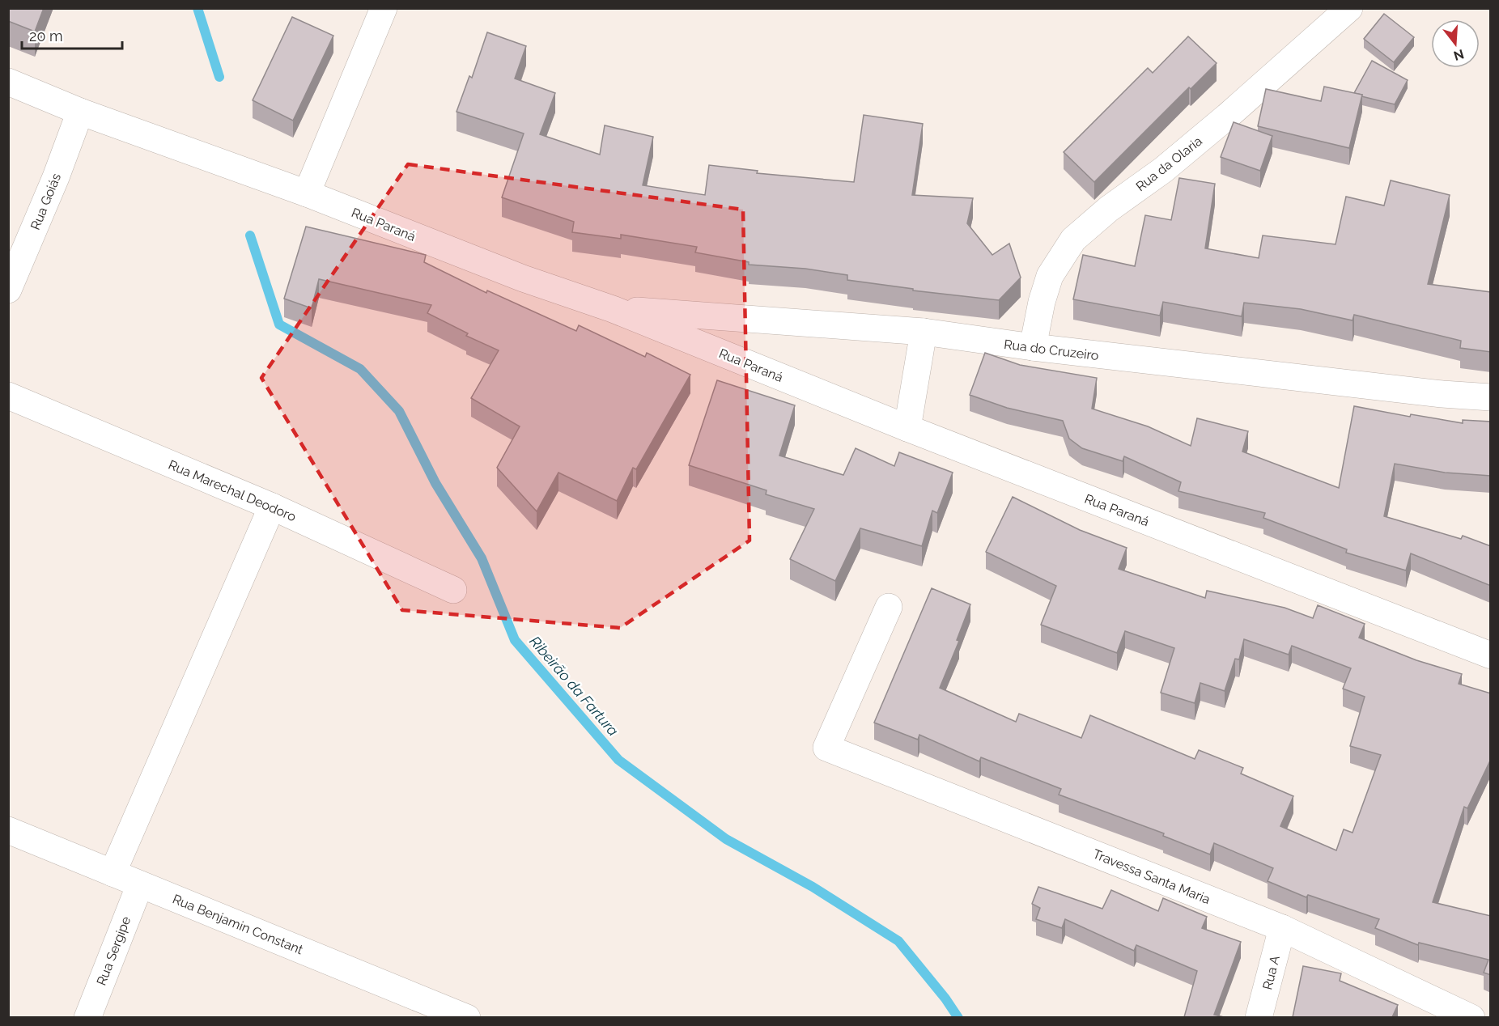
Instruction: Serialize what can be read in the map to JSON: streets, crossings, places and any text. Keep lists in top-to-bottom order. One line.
{"streets":{"street":["Rua da Olaria","Rua Goiás","Rua Paraná","Rua do Cruzeiro","Rua Marechal Deodoro","Travessa Santa Maria","Rua Benjamin Constant","Rua Sergipe","Rua A"]},"crossings":[["Rua da Olaria","Rua do Cruzeiro"],["Rua Goiás","Rua Paraná"],["Rua Paraná","Rua do Cruzeiro"],["Travessa Santa Maria","Rua A"],["Rua Benjamin Constant","Rua Sergipe"]],"water":["Ribeirão da Fartura"],"scale_bar":"20 m","north":"bottom"}
